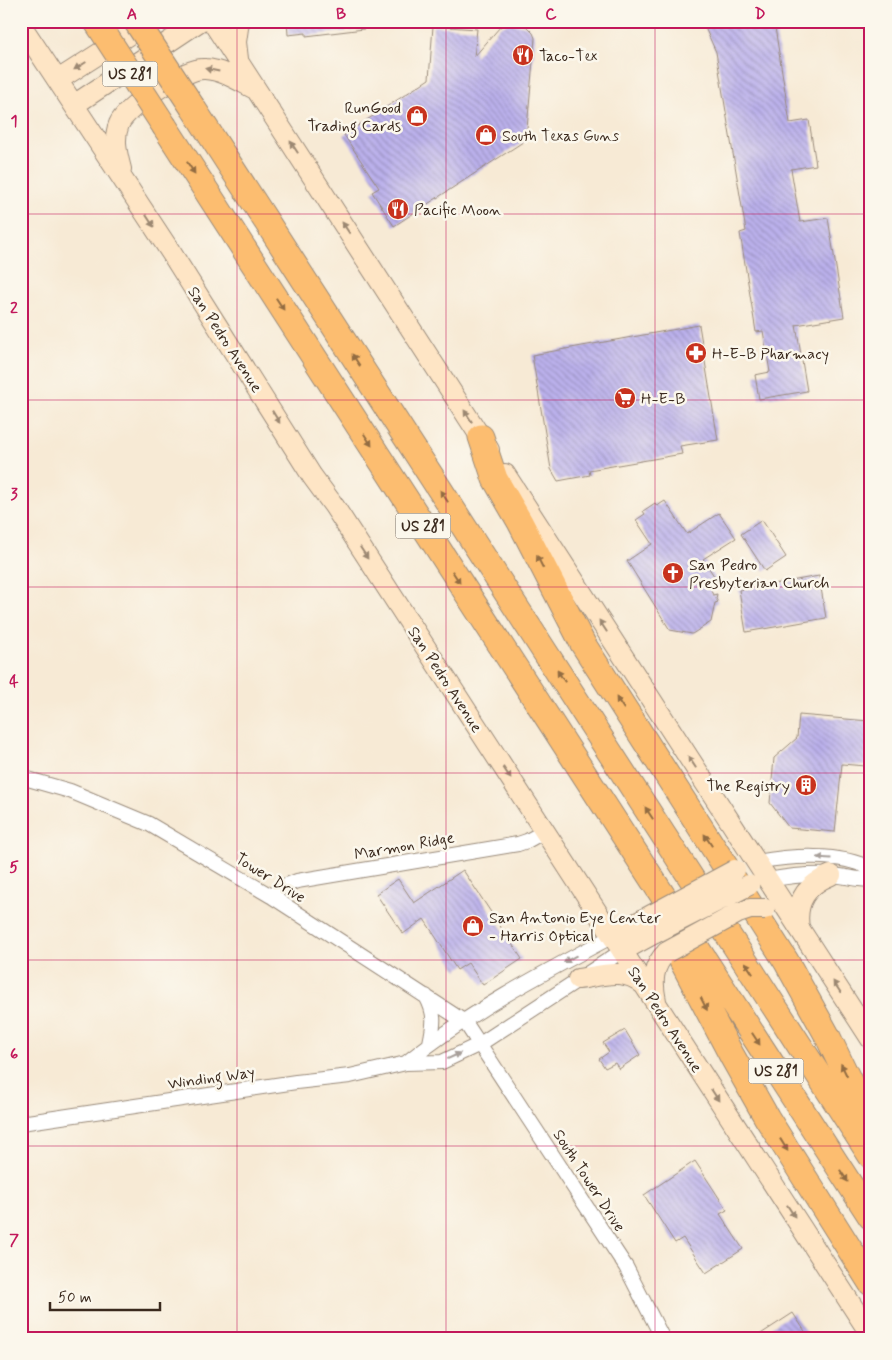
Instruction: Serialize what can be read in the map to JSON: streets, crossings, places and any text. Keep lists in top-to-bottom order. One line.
{"streets":{"highway":["US 281"],"main road":["San Pedro Avenue"],"street":["Marmon Ridge","Tower Drive","Winding Way","South Tower Drive"]},"crossings":[["San Pedro Avenue","Marmon Ridge"],["San Pedro Avenue","Winding Way"],["Marmon Ridge","Tower Drive"],["Tower Drive","Winding Way"],["Tower Drive","South Tower Drive"],["Winding Way","South Tower Drive"]],"places":{"restaurant":["Taco-Tex","Pacific Moon"],"shop":["RunGood Trading Cards","South Texas Guns","San Antonio Eye Center - Harris Optical"],"pharmacy":["H-E-B Pharmacy"],"supermarket":["H-E-B"],"church":["San Pedro Presbyterian Church"],"building":["The Registry"]},"scale_bar":"50 m","grid":{"columns":["A","B","C","D"],"rows":["1","2","3","4","5","6","7"]}}
